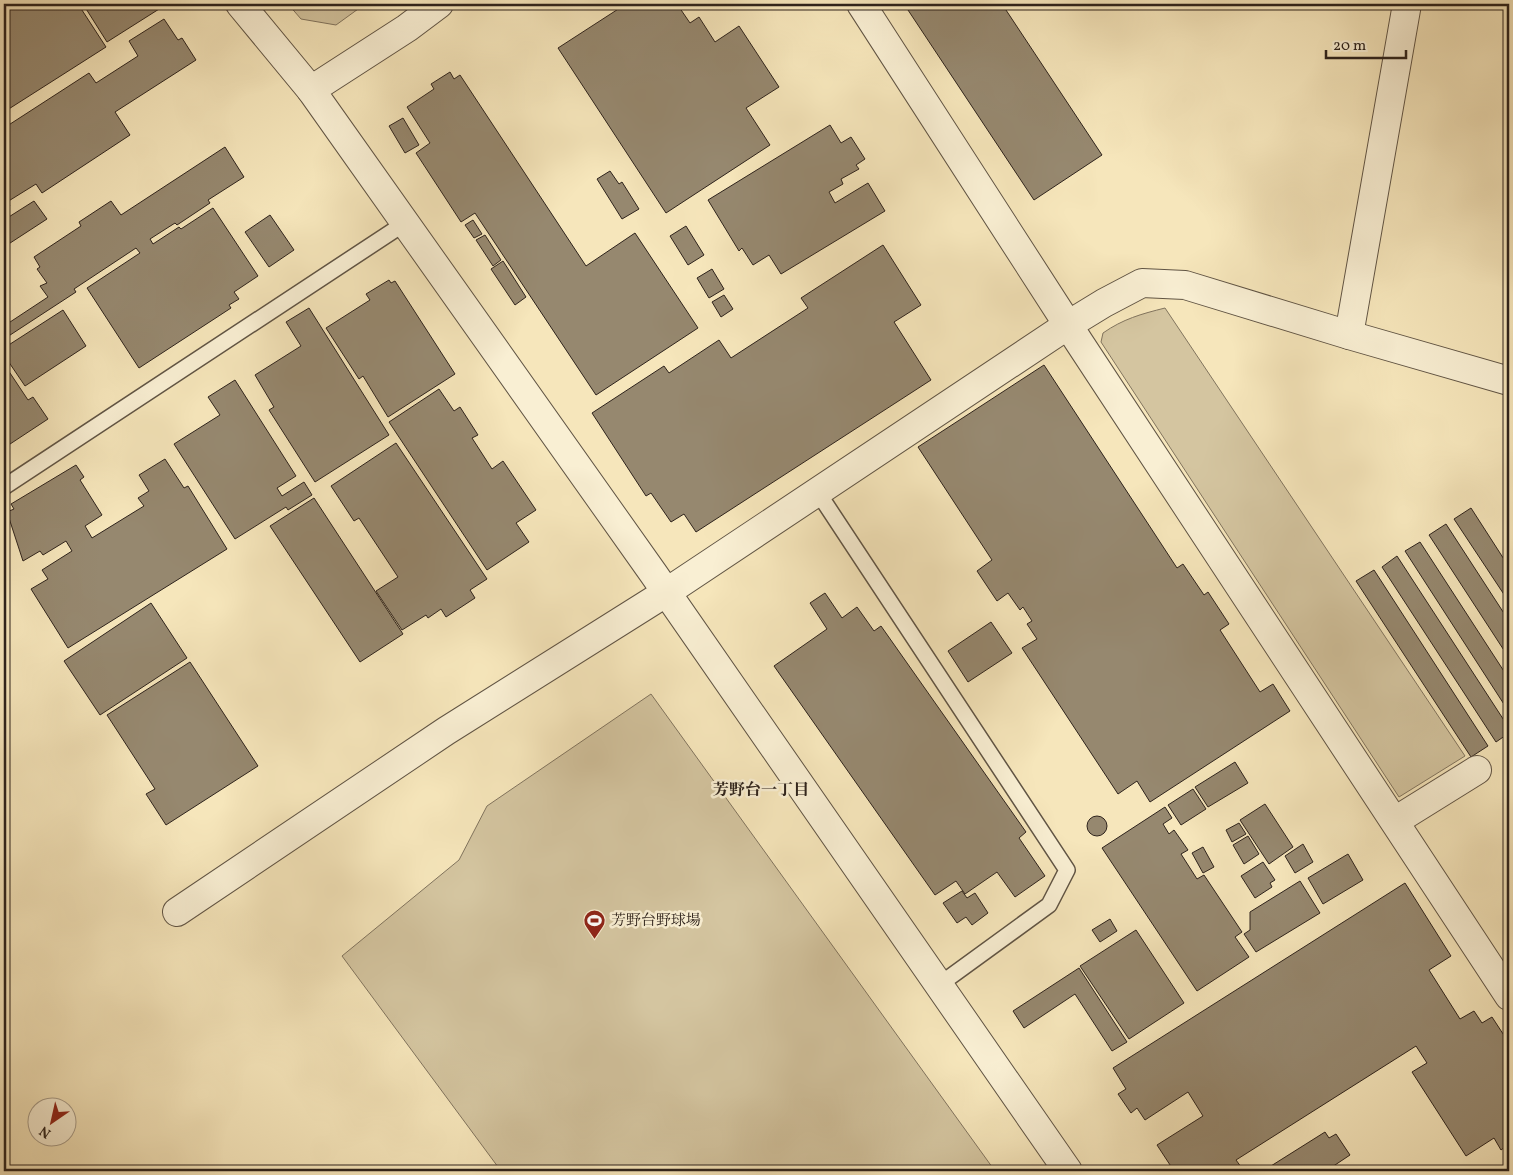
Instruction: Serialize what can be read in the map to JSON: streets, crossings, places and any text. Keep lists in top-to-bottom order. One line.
{"districts":["芳野台一丁目"],"places":{"sports":["芳野台野球場"]},"scale_bar":"20 m","north":"bottom left"}
